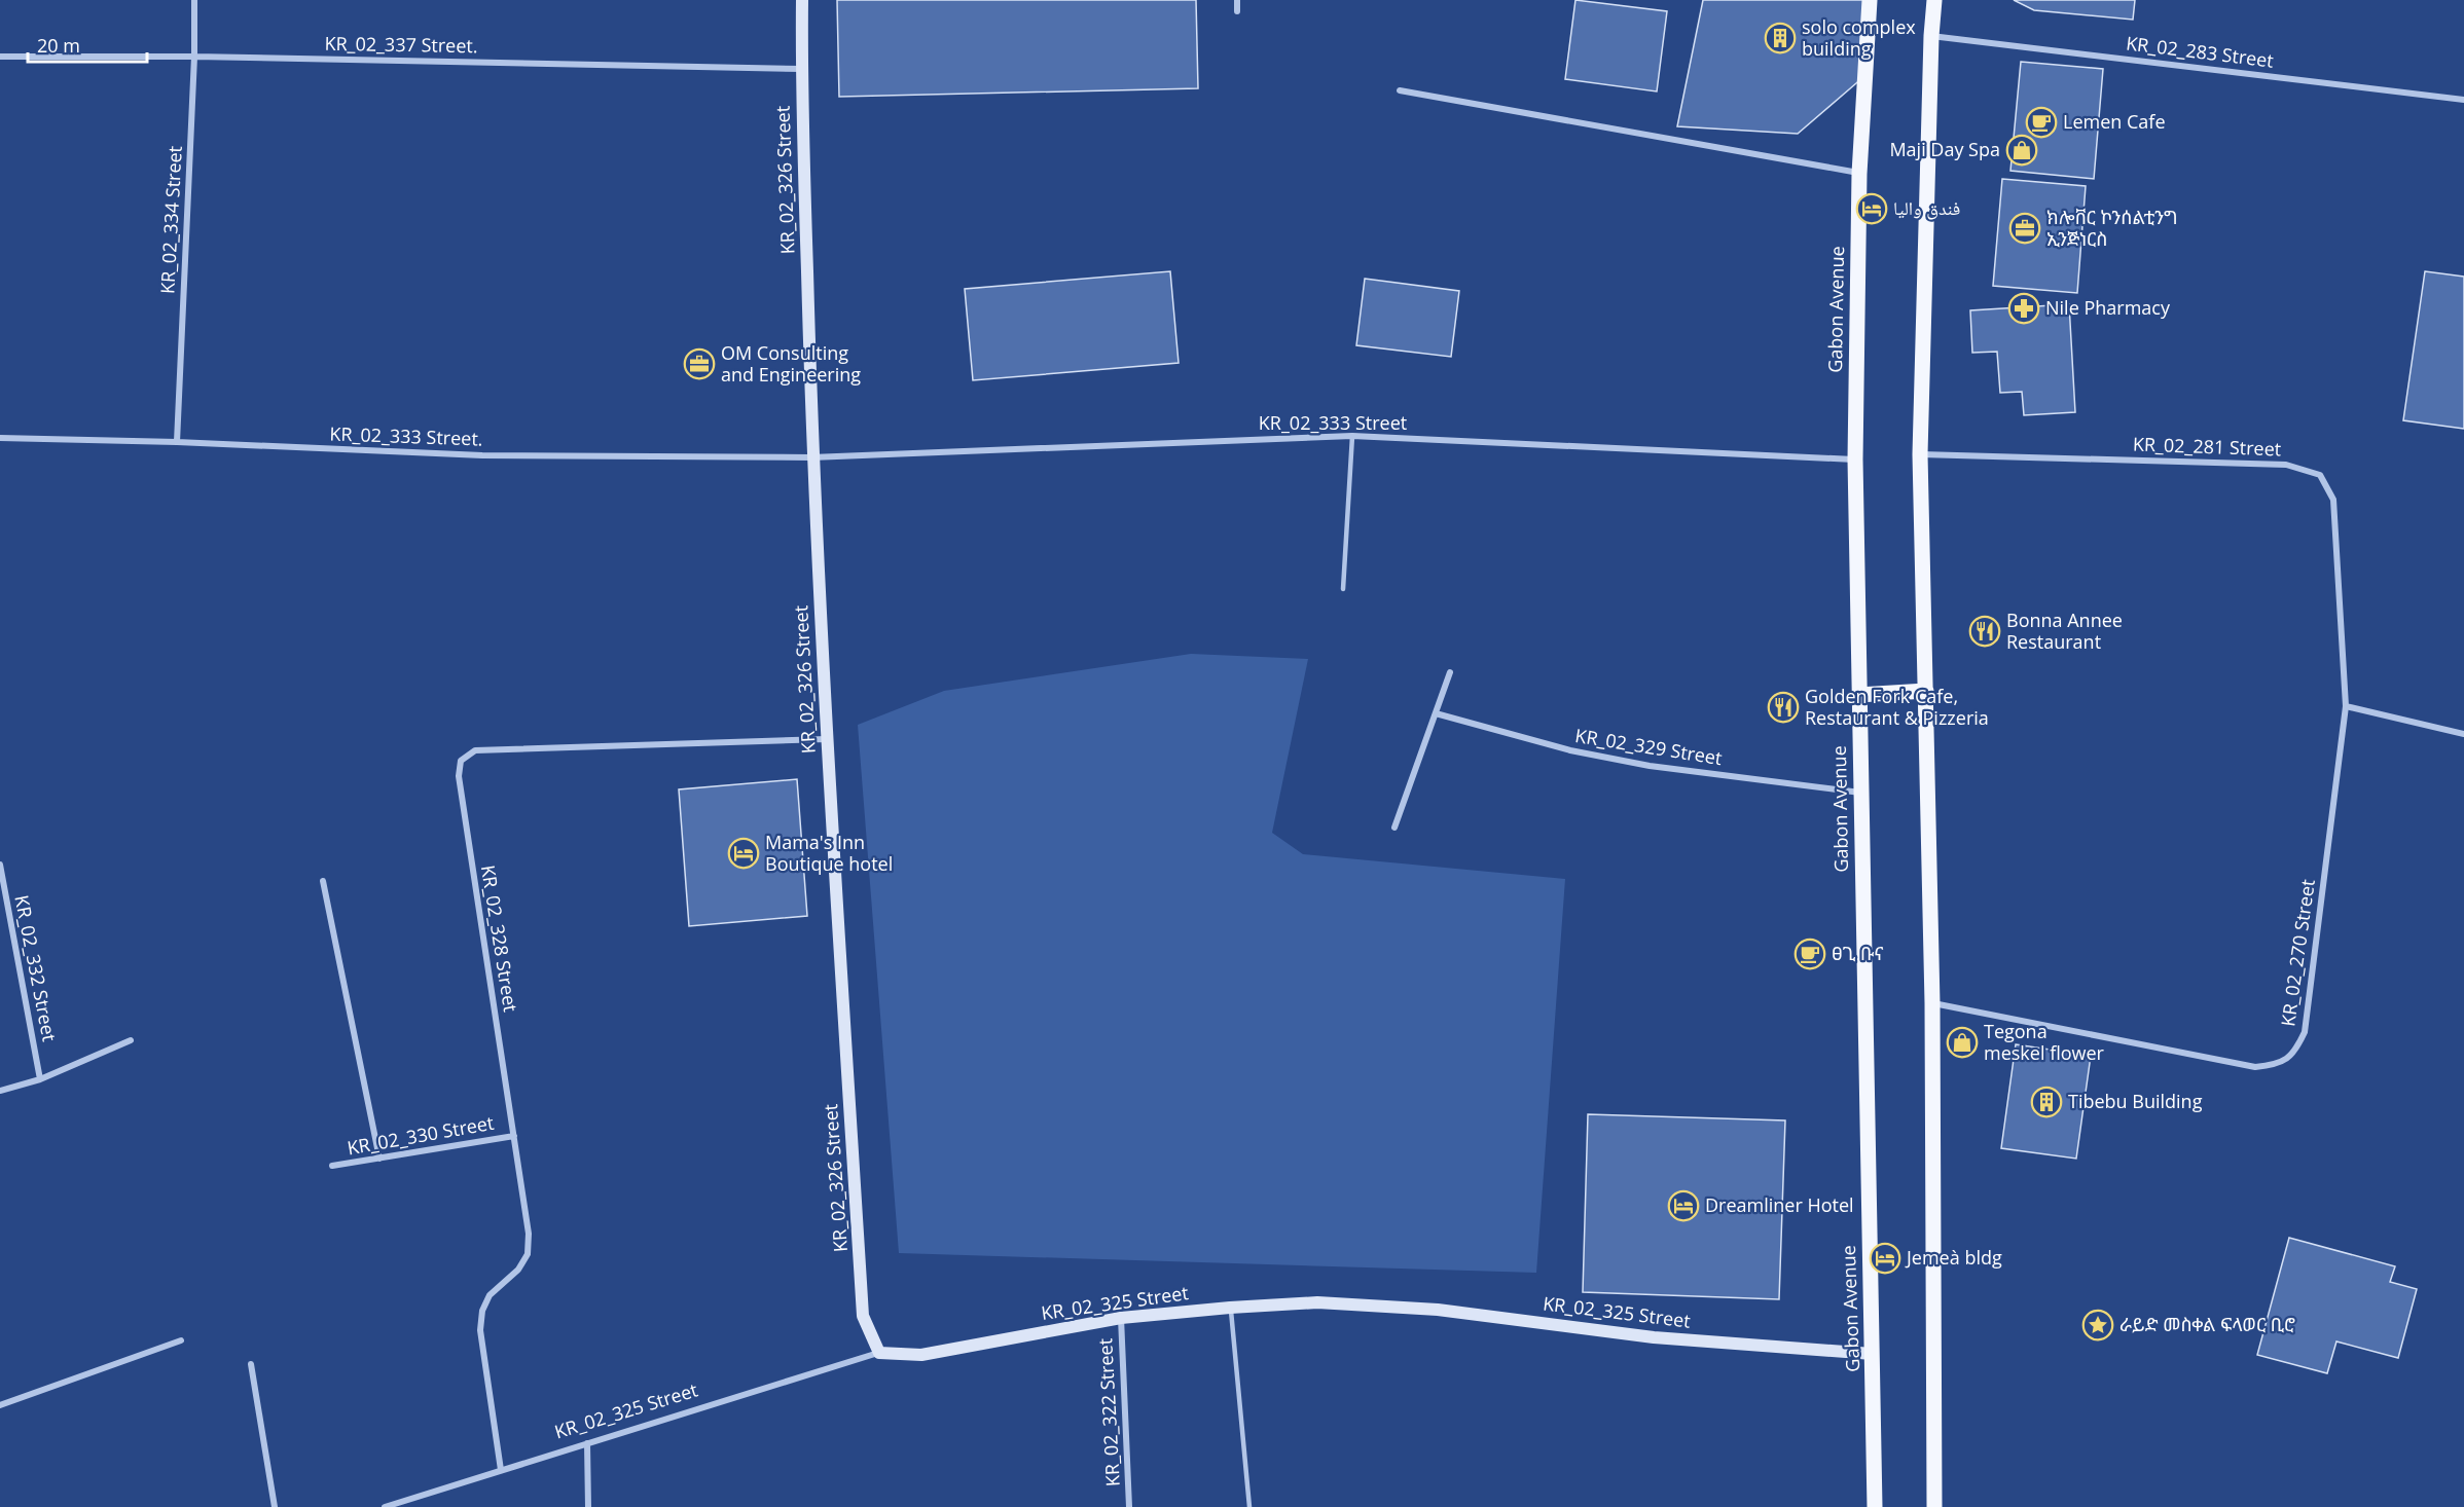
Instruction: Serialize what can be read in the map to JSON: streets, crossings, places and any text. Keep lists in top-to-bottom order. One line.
{"streets":{"main road":["Gabon Avenue"],"street":["KR_02_337 Street.","KR_02_283 Street","KR_02_326 Street","KR_02_334 Street","KR_02_333 Street","KR_02_333 Street.","KR_02_281 Street","KR_02_329 Street","KR_02_328 Street","KR_02_270 Street","KR_02_332 Street","KR_02_330 Street","KR_02_325 Street","KR_02_322 Street"]},"crossings":[["KR_02_337 Street.","KR_02_326 Street"],["KR_02_337 Street.","KR_02_334 Street"],["KR_02_326 Street","KR_02_333 Street"],["KR_02_326 Street","KR_02_333 Street."],["KR_02_326 Street","KR_02_328 Street"],["KR_02_326 Street","KR_02_325 Street"],["KR_02_334 Street","KR_02_333 Street."],["Gabon Avenue","KR_02_333 Street"],["Gabon Avenue","KR_02_329 Street"],["Gabon Avenue","KR_02_325 Street"],["KR_02_333 Street","KR_02_333 Street."],["KR_02_281 Street","KR_02_270 Street"],["KR_02_328 Street","KR_02_330 Street"],["KR_02_328 Street","KR_02_325 Street"],["KR_02_325 Street","KR_02_322 Street"]],"places":{"building":["solo complex building","Tibebu Building"],"cafe":["Lemen Cafe","ፀጊ ቡና"],"shop":["Maji Day Spa","Tegona meskel flower"],"hotel":["فندق واليا","Mama's Inn Boutique hotel","Dreamliner Hotel","Jemeà bldg"],"office":["ክሎቨር ኮንሰልቲንግ ኢንጅነርስ","OM Consulting and Engineering"],"pharmacy":["Nile Pharmacy"],"restaurant":["Bonna Annee Restaurant","Golden Fork Cafe, Restaurant & Pizzeria"],"place":["ራይድ መስቀል ፍላወር ቢሮ"]},"scale_bar":"20 m"}
